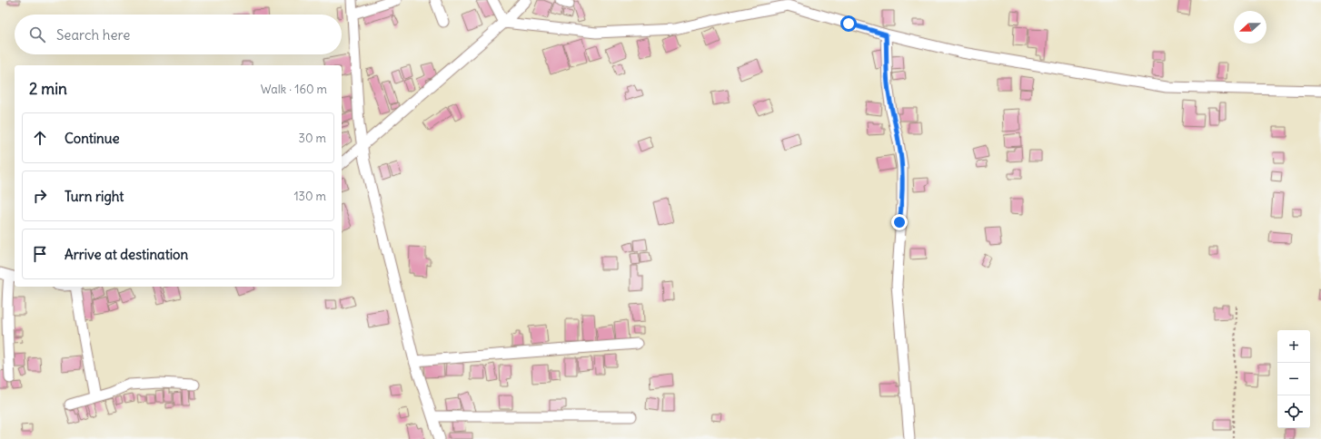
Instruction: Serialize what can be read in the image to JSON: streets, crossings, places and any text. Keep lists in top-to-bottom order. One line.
{"north":"left","page":{"search":"Search here","heading":["2 min","Walk · 160 m"],"list":[["Continue","30 m"],["Turn right","130 m"],"Arrive at destination"],"map_buttons":["+","−"]}}
